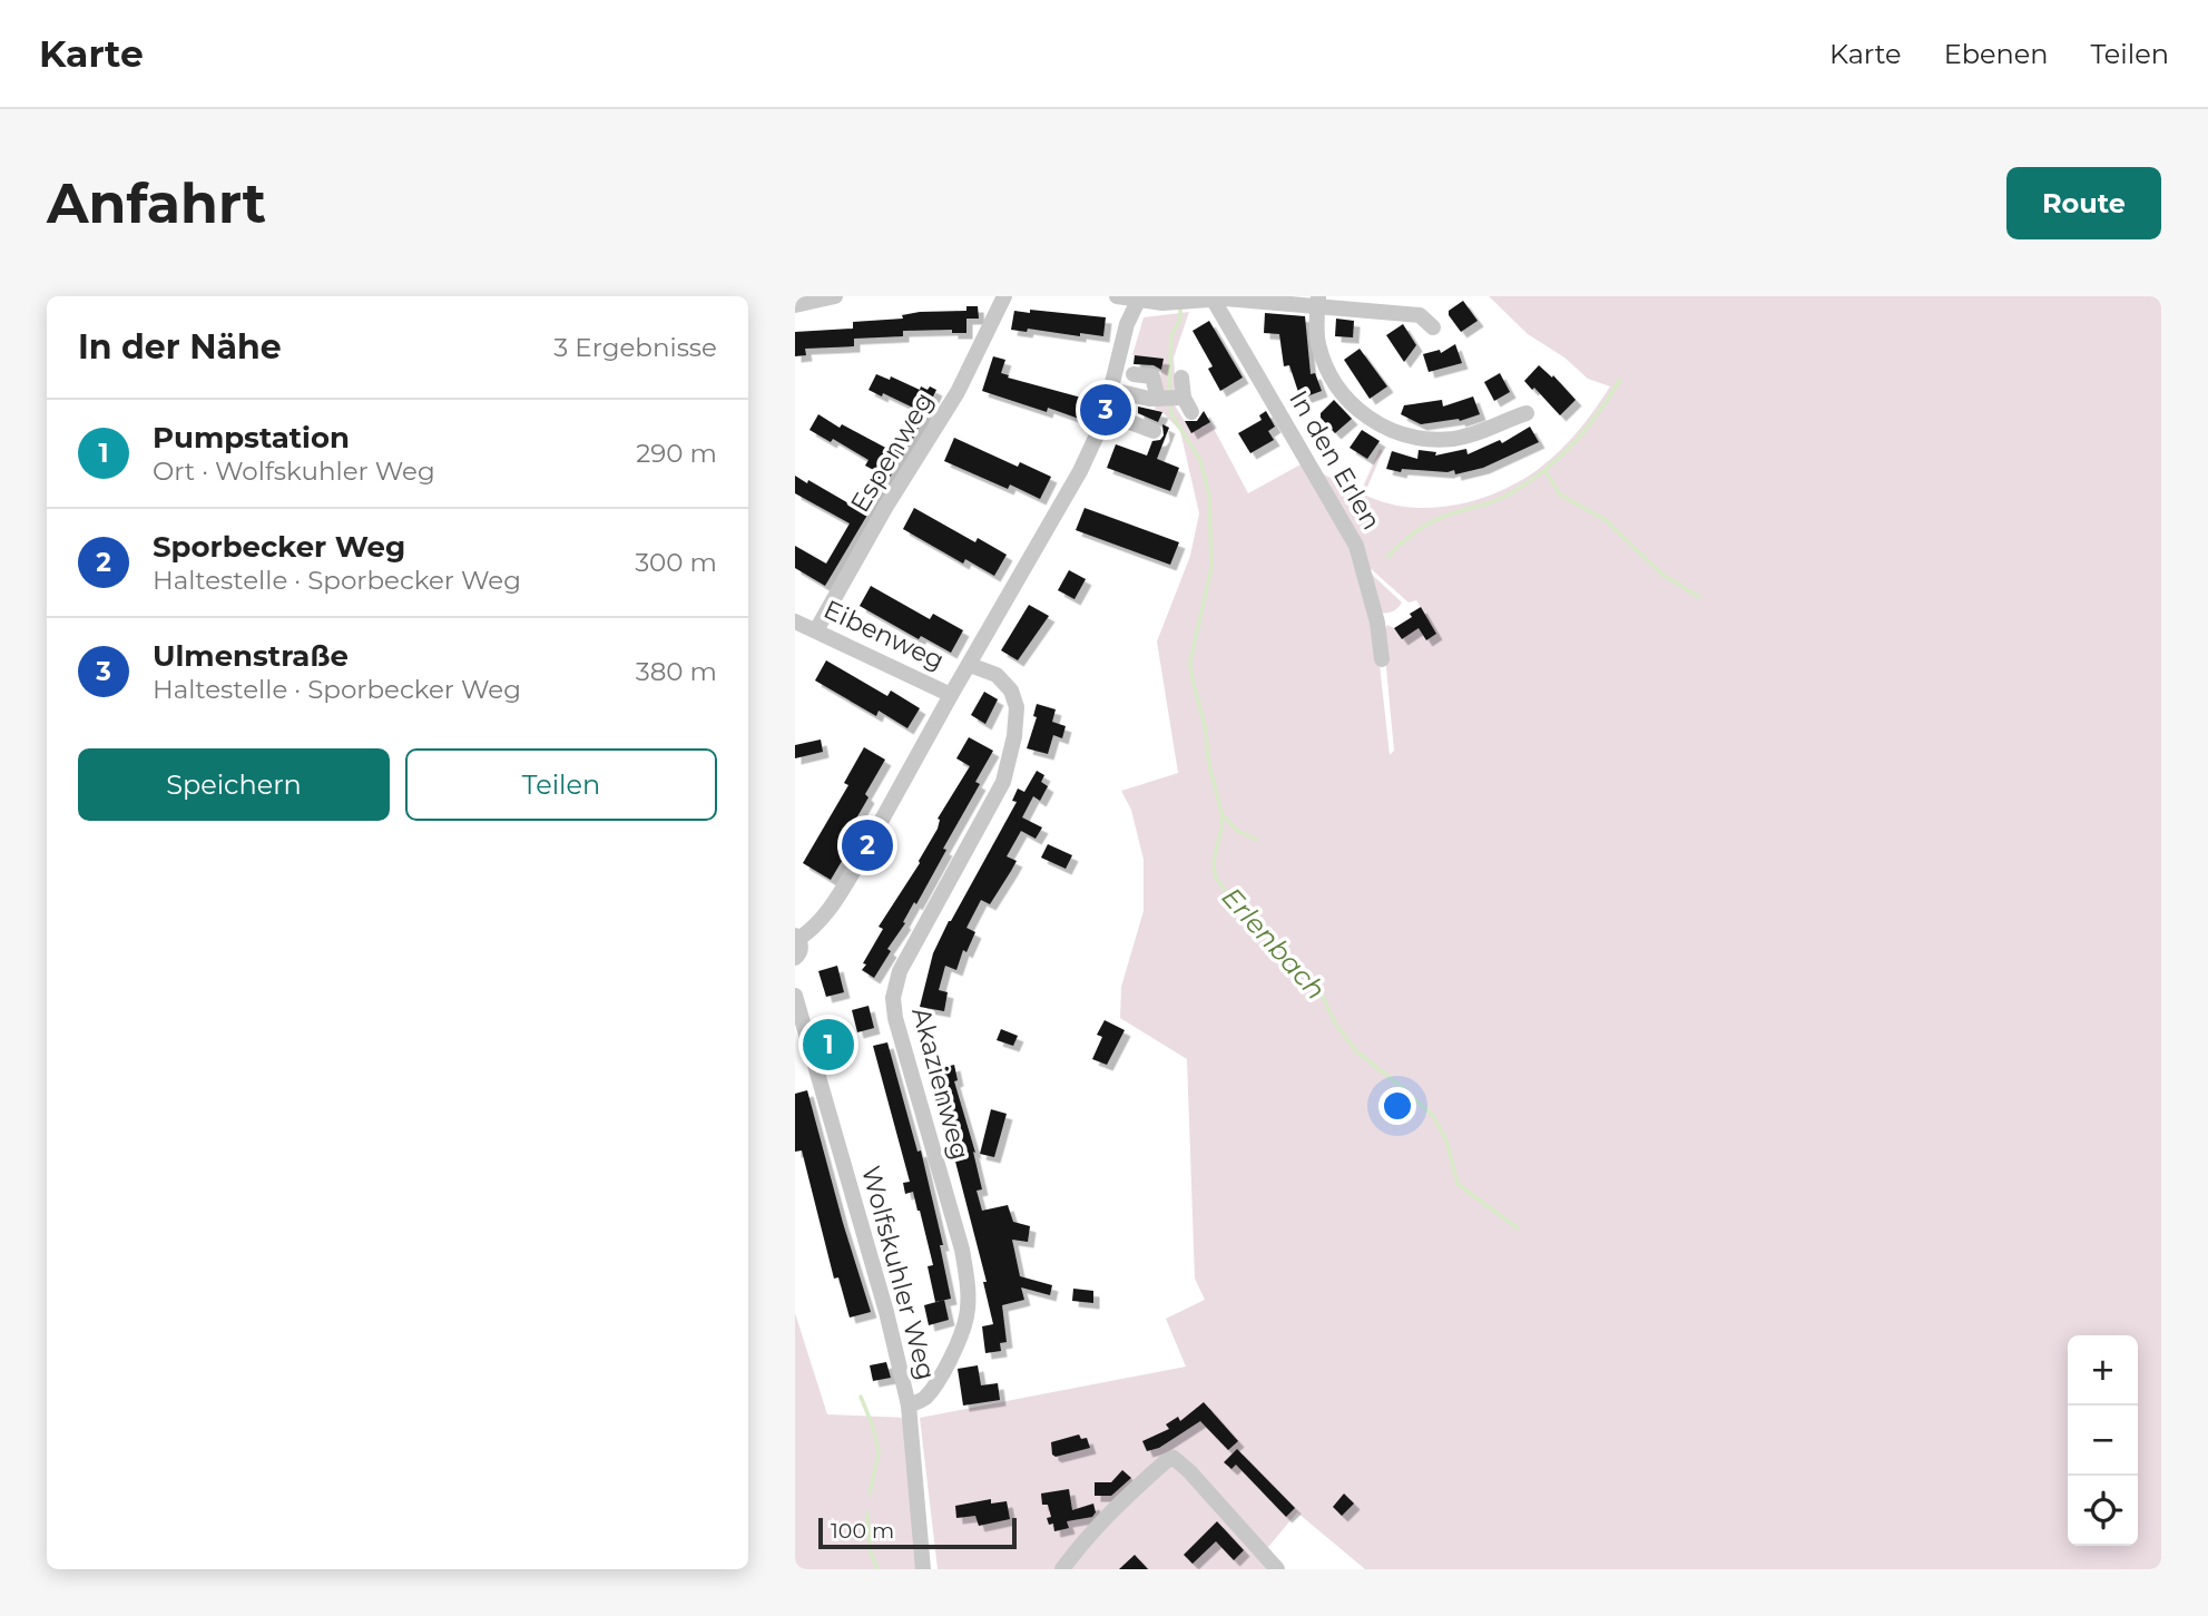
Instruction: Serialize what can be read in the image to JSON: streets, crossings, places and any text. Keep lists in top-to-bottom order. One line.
{"streets":{"street":["Espenweg","In den Erlen","Eibenweg","Akazienweg","Wolfskuhler Weg"]},"crossings":[["Espenweg","Eibenweg"],["Akazienweg","Wolfskuhler Weg"]],"water":["Erlenbach"],"scale_bar":"100 m","page":{"header":"Karte","nav":["Karte","Ebenen","Teilen"],"buttons":["Route",["Speichern","Teilen"]],"title":"Anfahrt","heading":["In der Nähe","3 Ergebnisse"],"pins":["3","2","1"],"list":[{"mark":"1","name":"Pumpstation","note":"Ort · Wolfskuhler Weg","value":"290 m"},{"mark":"2","name":"Sporbecker Weg","note":"Haltestelle · Sporbecker Weg","value":"300 m"},{"mark":"3","name":"Ulmenstraße","note":"Haltestelle · Sporbecker Weg","value":"380 m"}],"map_buttons":["+","−"],"scale":"100 m"}}
